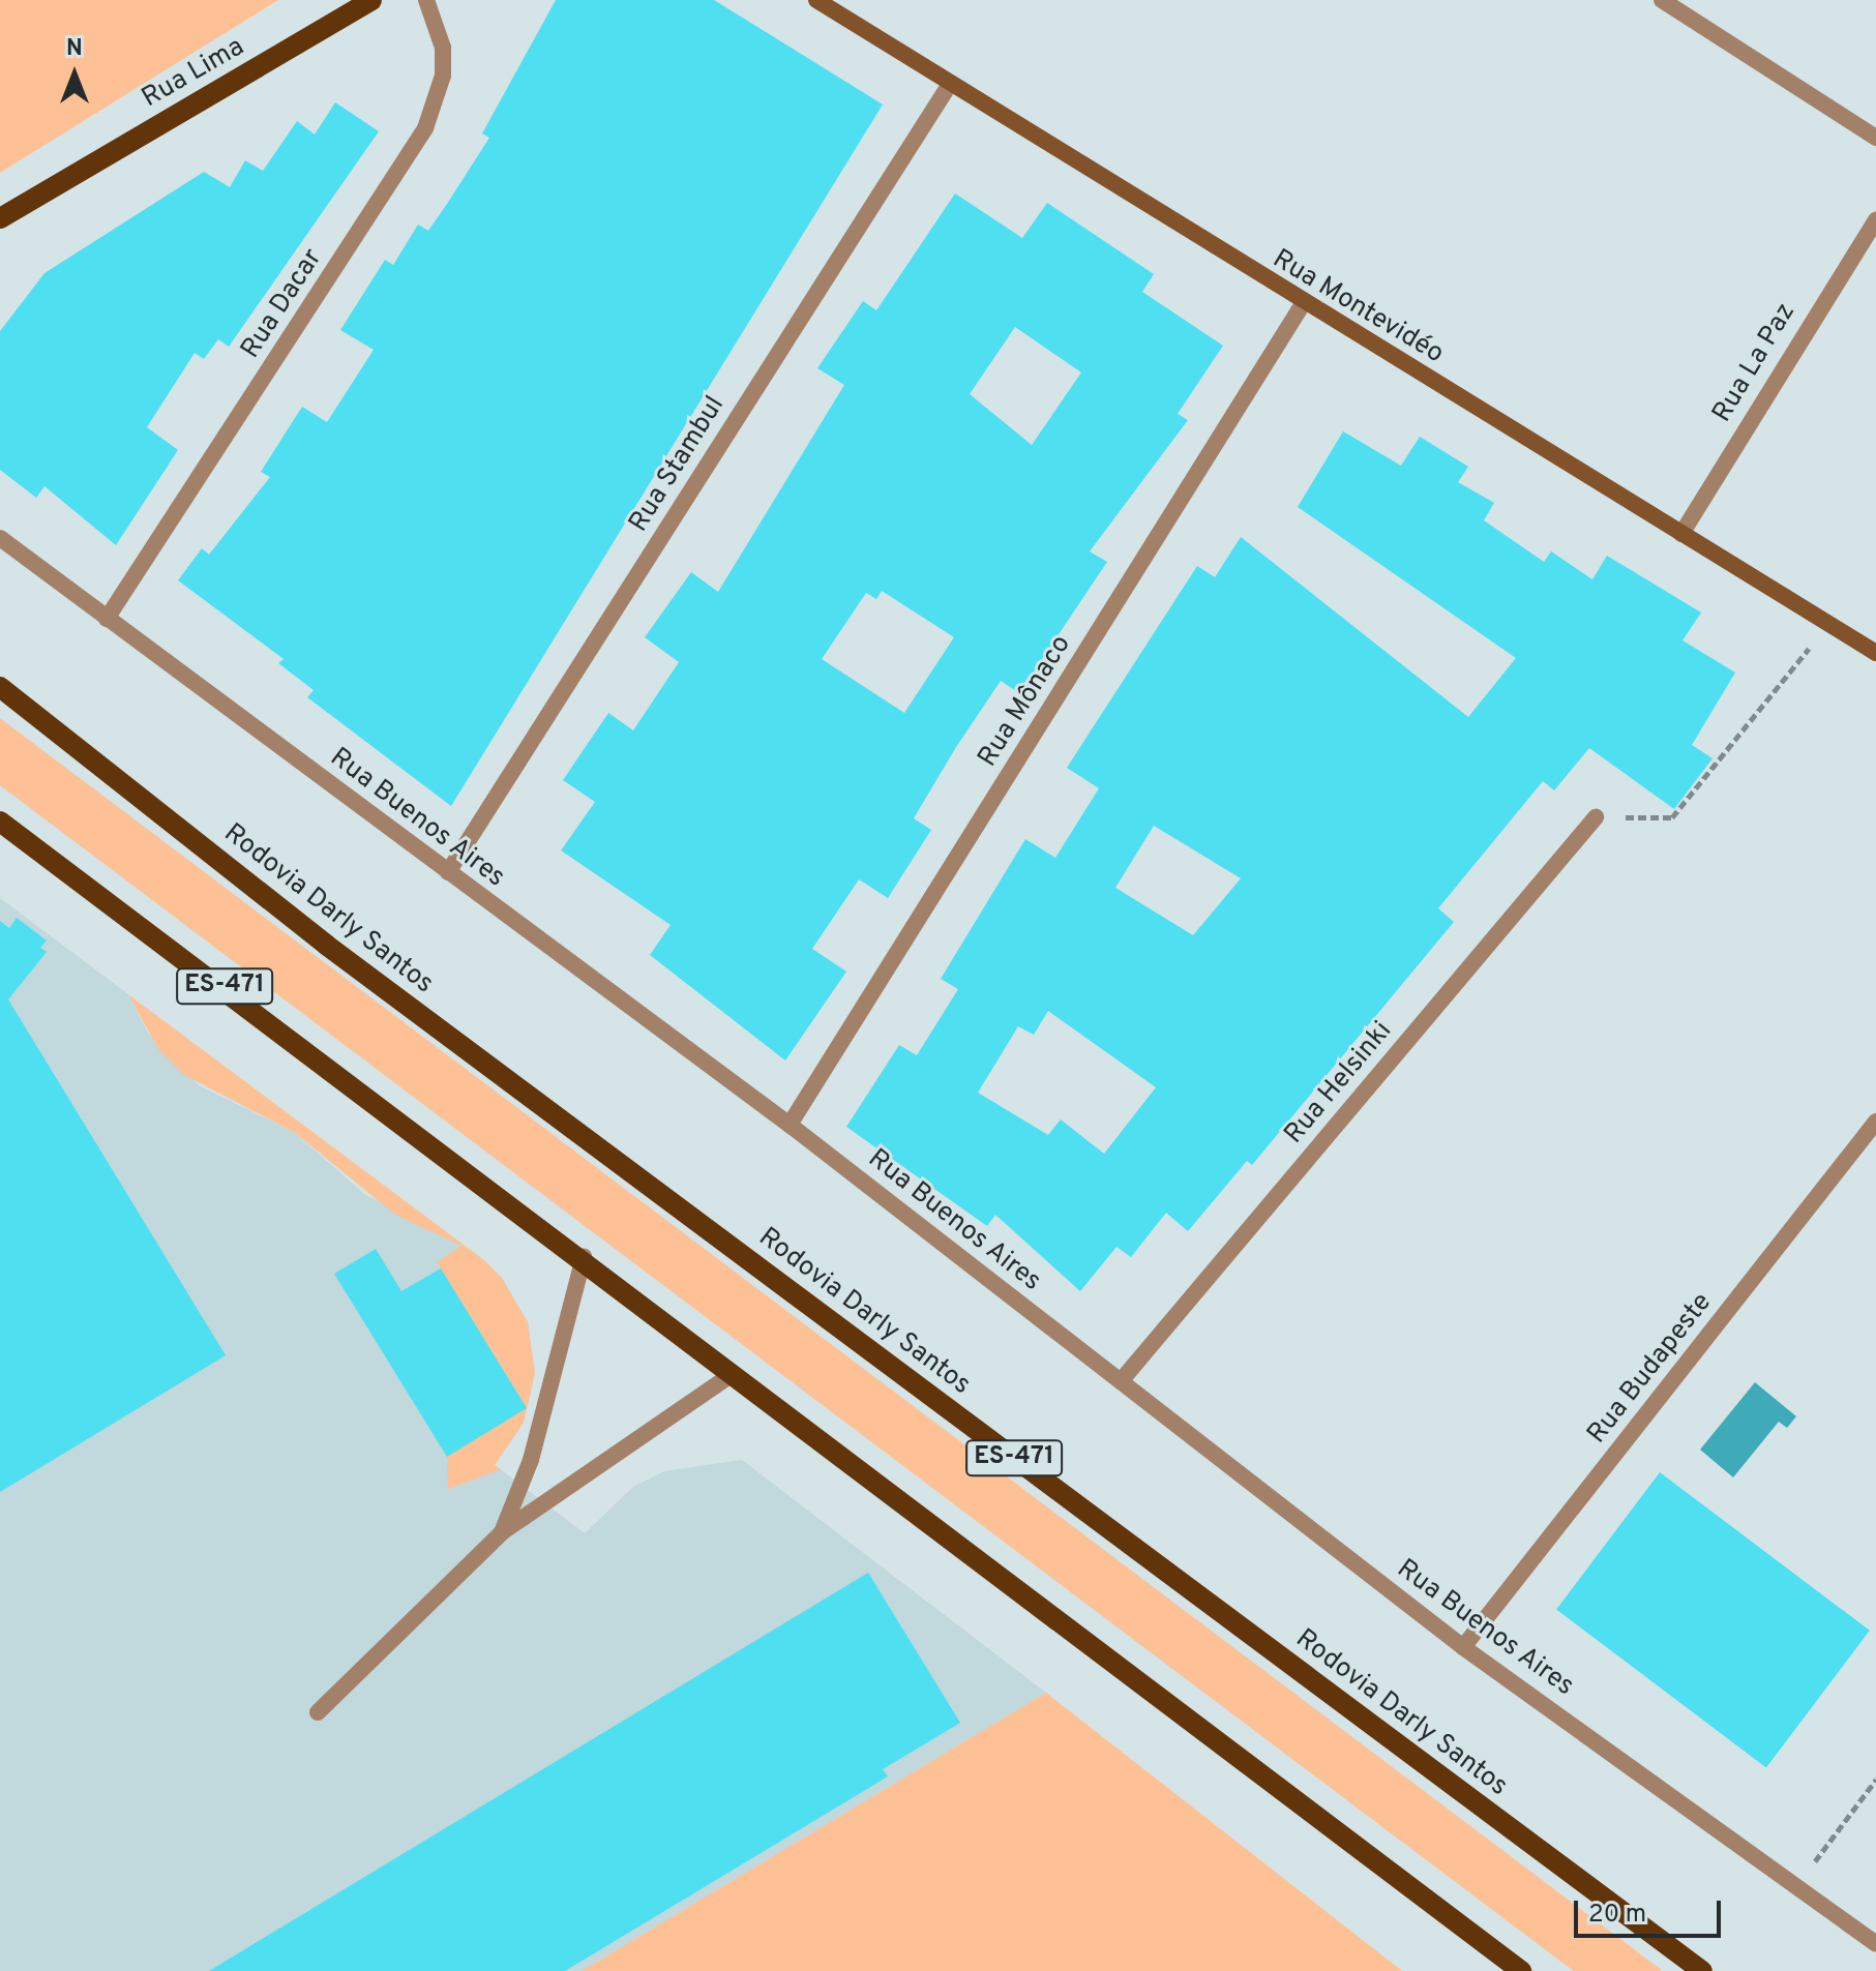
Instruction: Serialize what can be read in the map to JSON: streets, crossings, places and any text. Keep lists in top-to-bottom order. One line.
{"streets":{"main road":["Rua Lima","Rodovia Darly Santos","ES-471"],"street":["Rua Dacar","Rua Montevidéo","Rua La Paz","Rua Stambul","Rua Mônaco","Rua Buenos Aires","Rua Helsinki","Rua Budapeste"]},"crossings":[["Rua Dacar","Rua Buenos Aires"],["Rua Montevidéo","Rua La Paz"],["Rua Montevidéo","Rua Stambul"],["Rua Montevidéo","Rua Mônaco"],["Rua Stambul","Rua Buenos Aires"],["Rua Mônaco","Rua Buenos Aires"],["Rua Buenos Aires","Rua Helsinki"],["Rua Buenos Aires","Rua Budapeste"]],"scale_bar":"20 m","north":"top"}
